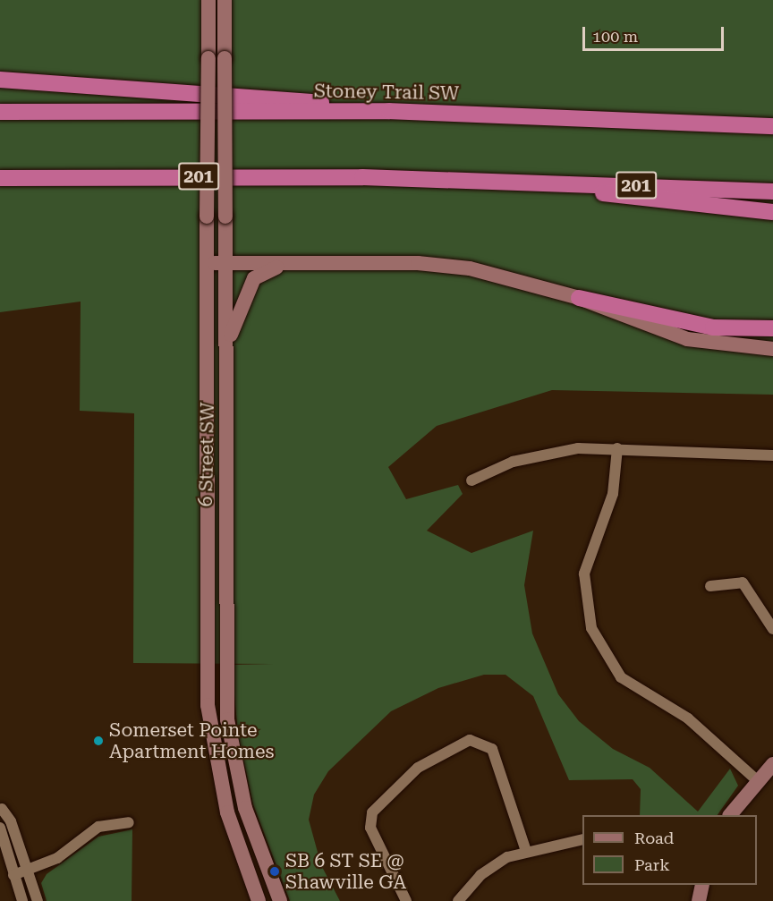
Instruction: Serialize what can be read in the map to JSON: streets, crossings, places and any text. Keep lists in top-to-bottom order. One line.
{"streets":{"highway":["Stoney Trail SW","201"],"main road":["6 Street SW"]},"places":["Somerset Pointe Apartment Homes","SB 6 ST SE @ Shawville GA"],"legend":["Road","Park"],"scale_bar":"100 m"}
